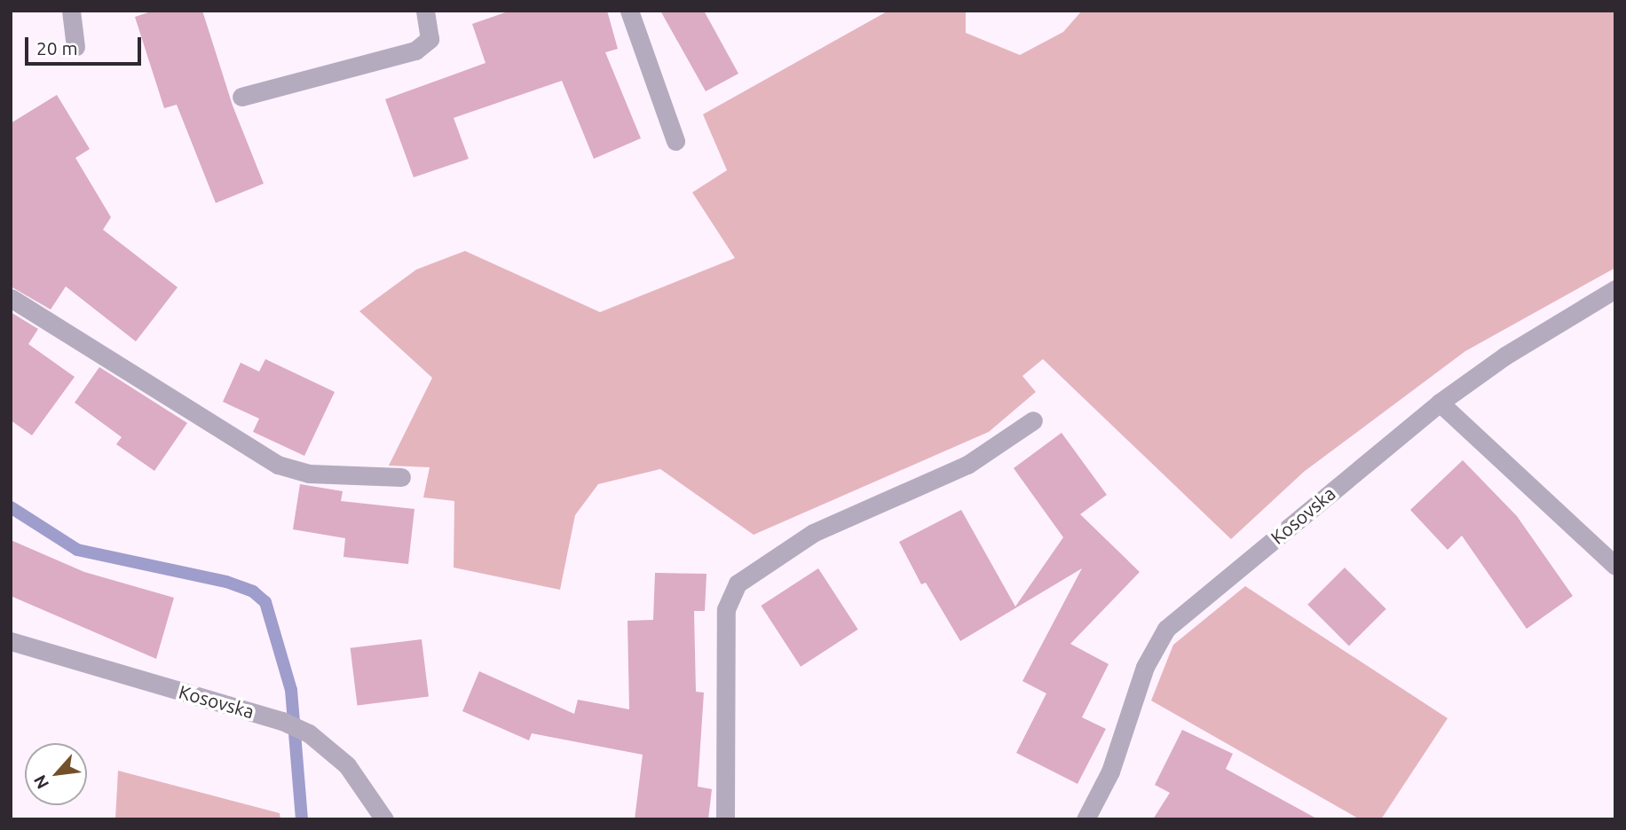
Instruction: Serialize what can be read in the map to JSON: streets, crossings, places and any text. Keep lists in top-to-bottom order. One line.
{"streets":{"street":["Kosovska"]},"scale_bar":"20 m","north":"bottom left"}
